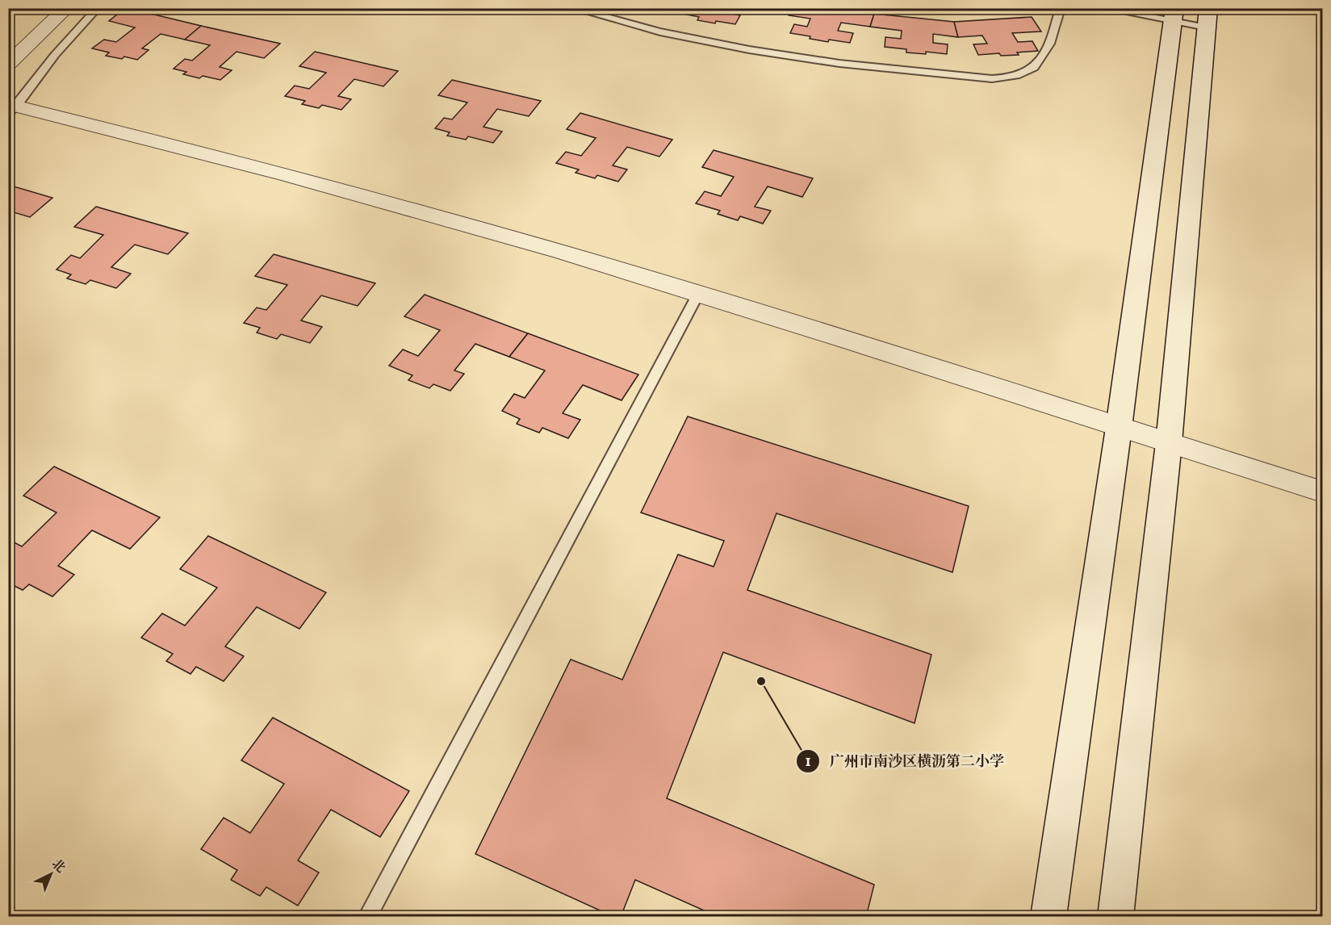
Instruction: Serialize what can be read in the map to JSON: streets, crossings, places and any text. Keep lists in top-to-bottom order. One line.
{"places":["广州市南沙区横沥第二小学"],"north":"top right"}
